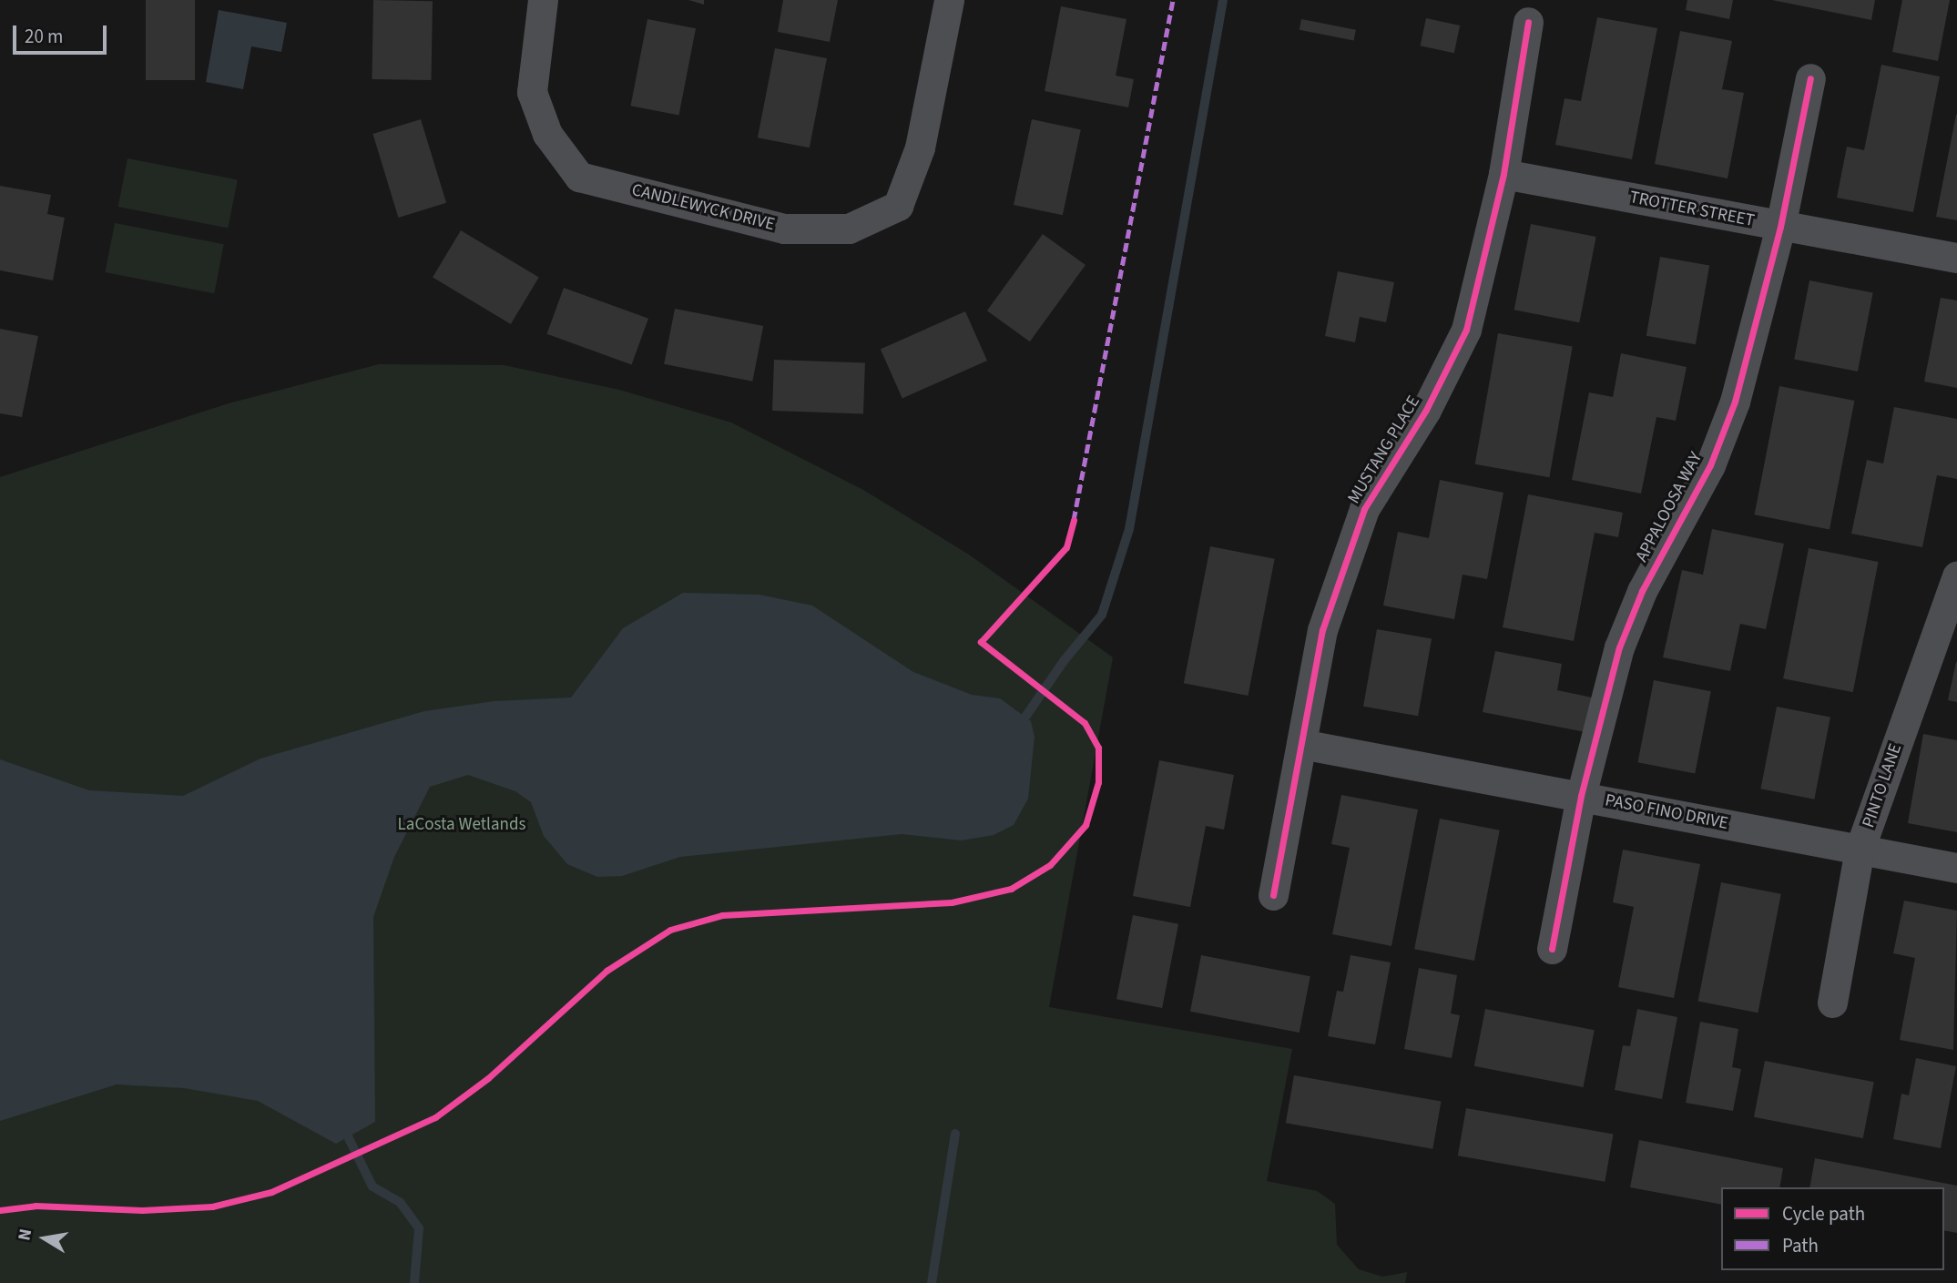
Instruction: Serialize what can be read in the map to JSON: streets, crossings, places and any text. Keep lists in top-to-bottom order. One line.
{"streets":{"street":["CANDLEWYCK DRIVE","TROTTER STREET","MUSTANG PLACE","APPALOOSA WAY","PINTO LANE","PASO FINO DRIVE"]},"crossings":[["TROTTER STREET","MUSTANG PLACE"],["TROTTER STREET","APPALOOSA WAY"],["MUSTANG PLACE","PASO FINO DRIVE"],["APPALOOSA WAY","PASO FINO DRIVE"],["PINTO LANE","PASO FINO DRIVE"]],"parks":["LaCosta Wetlands"],"legend":["Cycle path","Path"],"scale_bar":"20 m","north":"left"}
